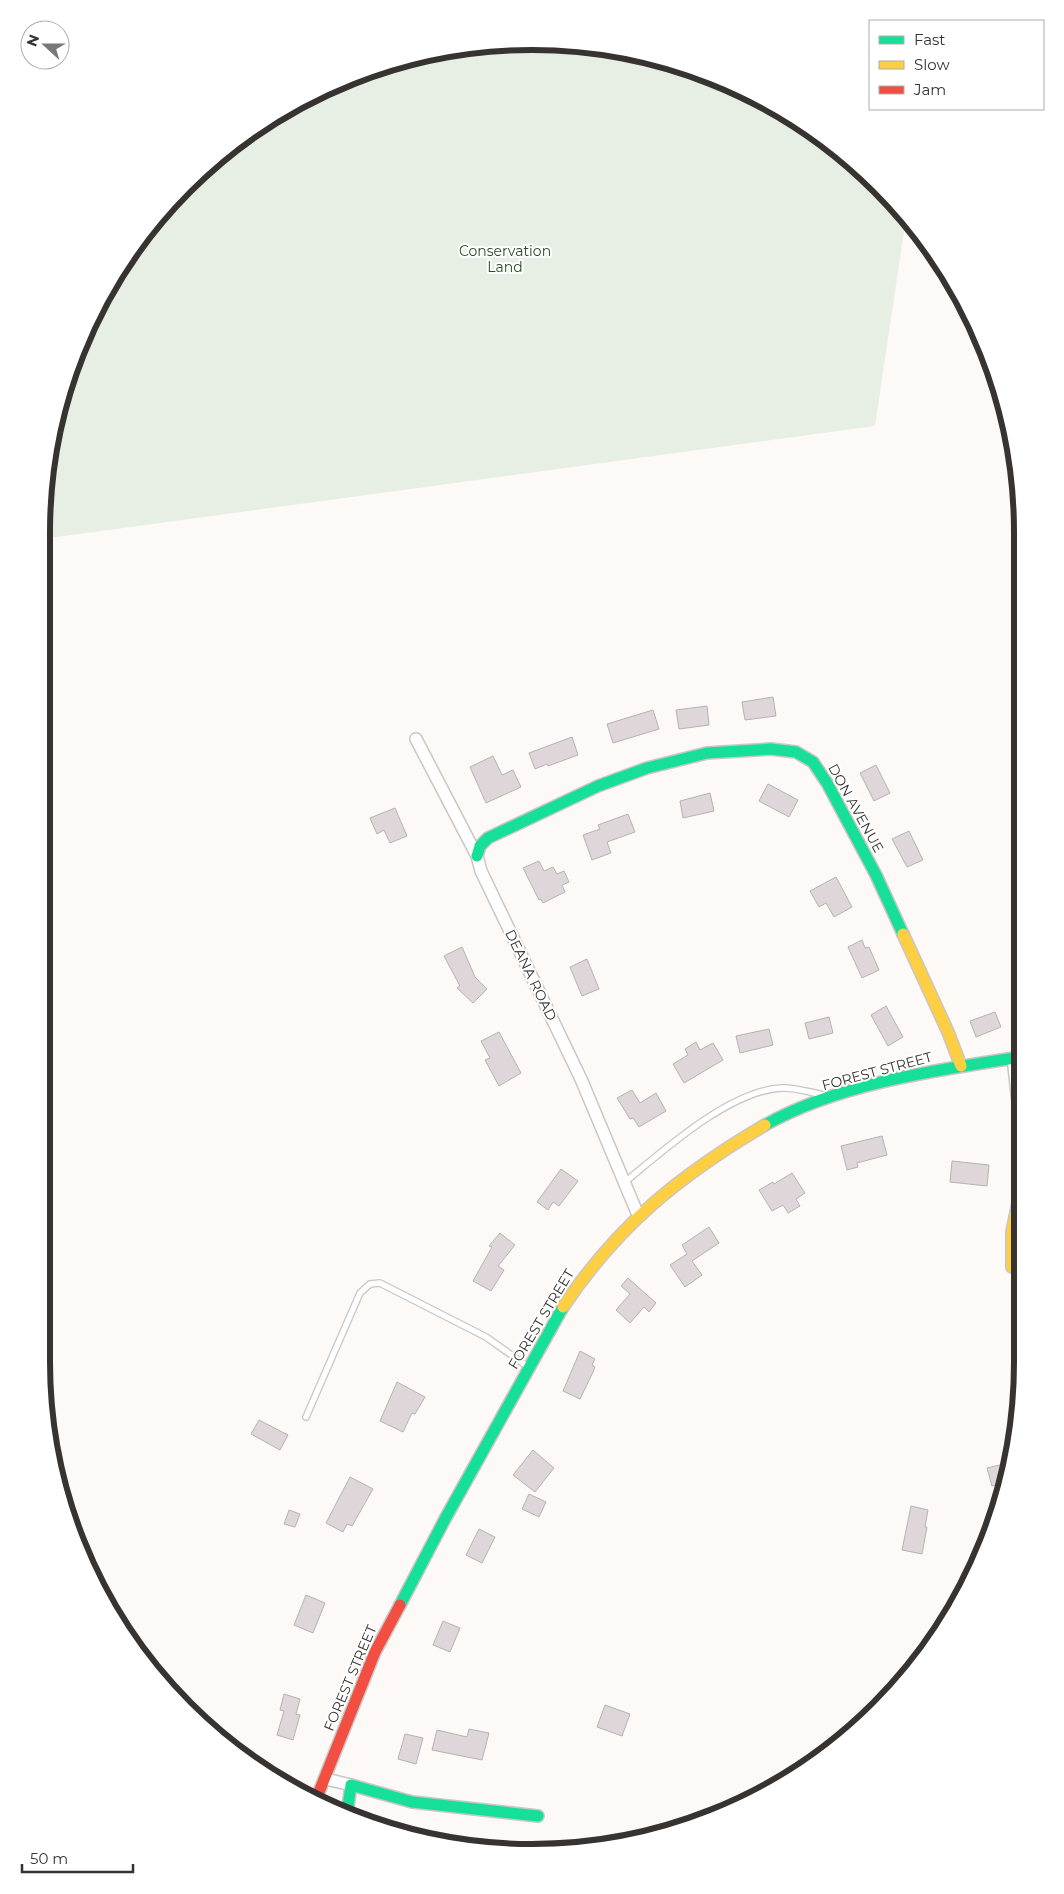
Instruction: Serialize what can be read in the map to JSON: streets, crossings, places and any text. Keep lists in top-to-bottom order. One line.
{"streets":{"street":["DON AVENUE","DEANA ROAD","FOREST STREET"]},"crossings":[["DON AVENUE","DEANA ROAD"],["DON AVENUE","FOREST STREET"],["DEANA ROAD","FOREST STREET"]],"parks":["Conservation Land"],"legend":["Fast","Slow","Jam"],"scale_bar":"50 m","north":"left"}
